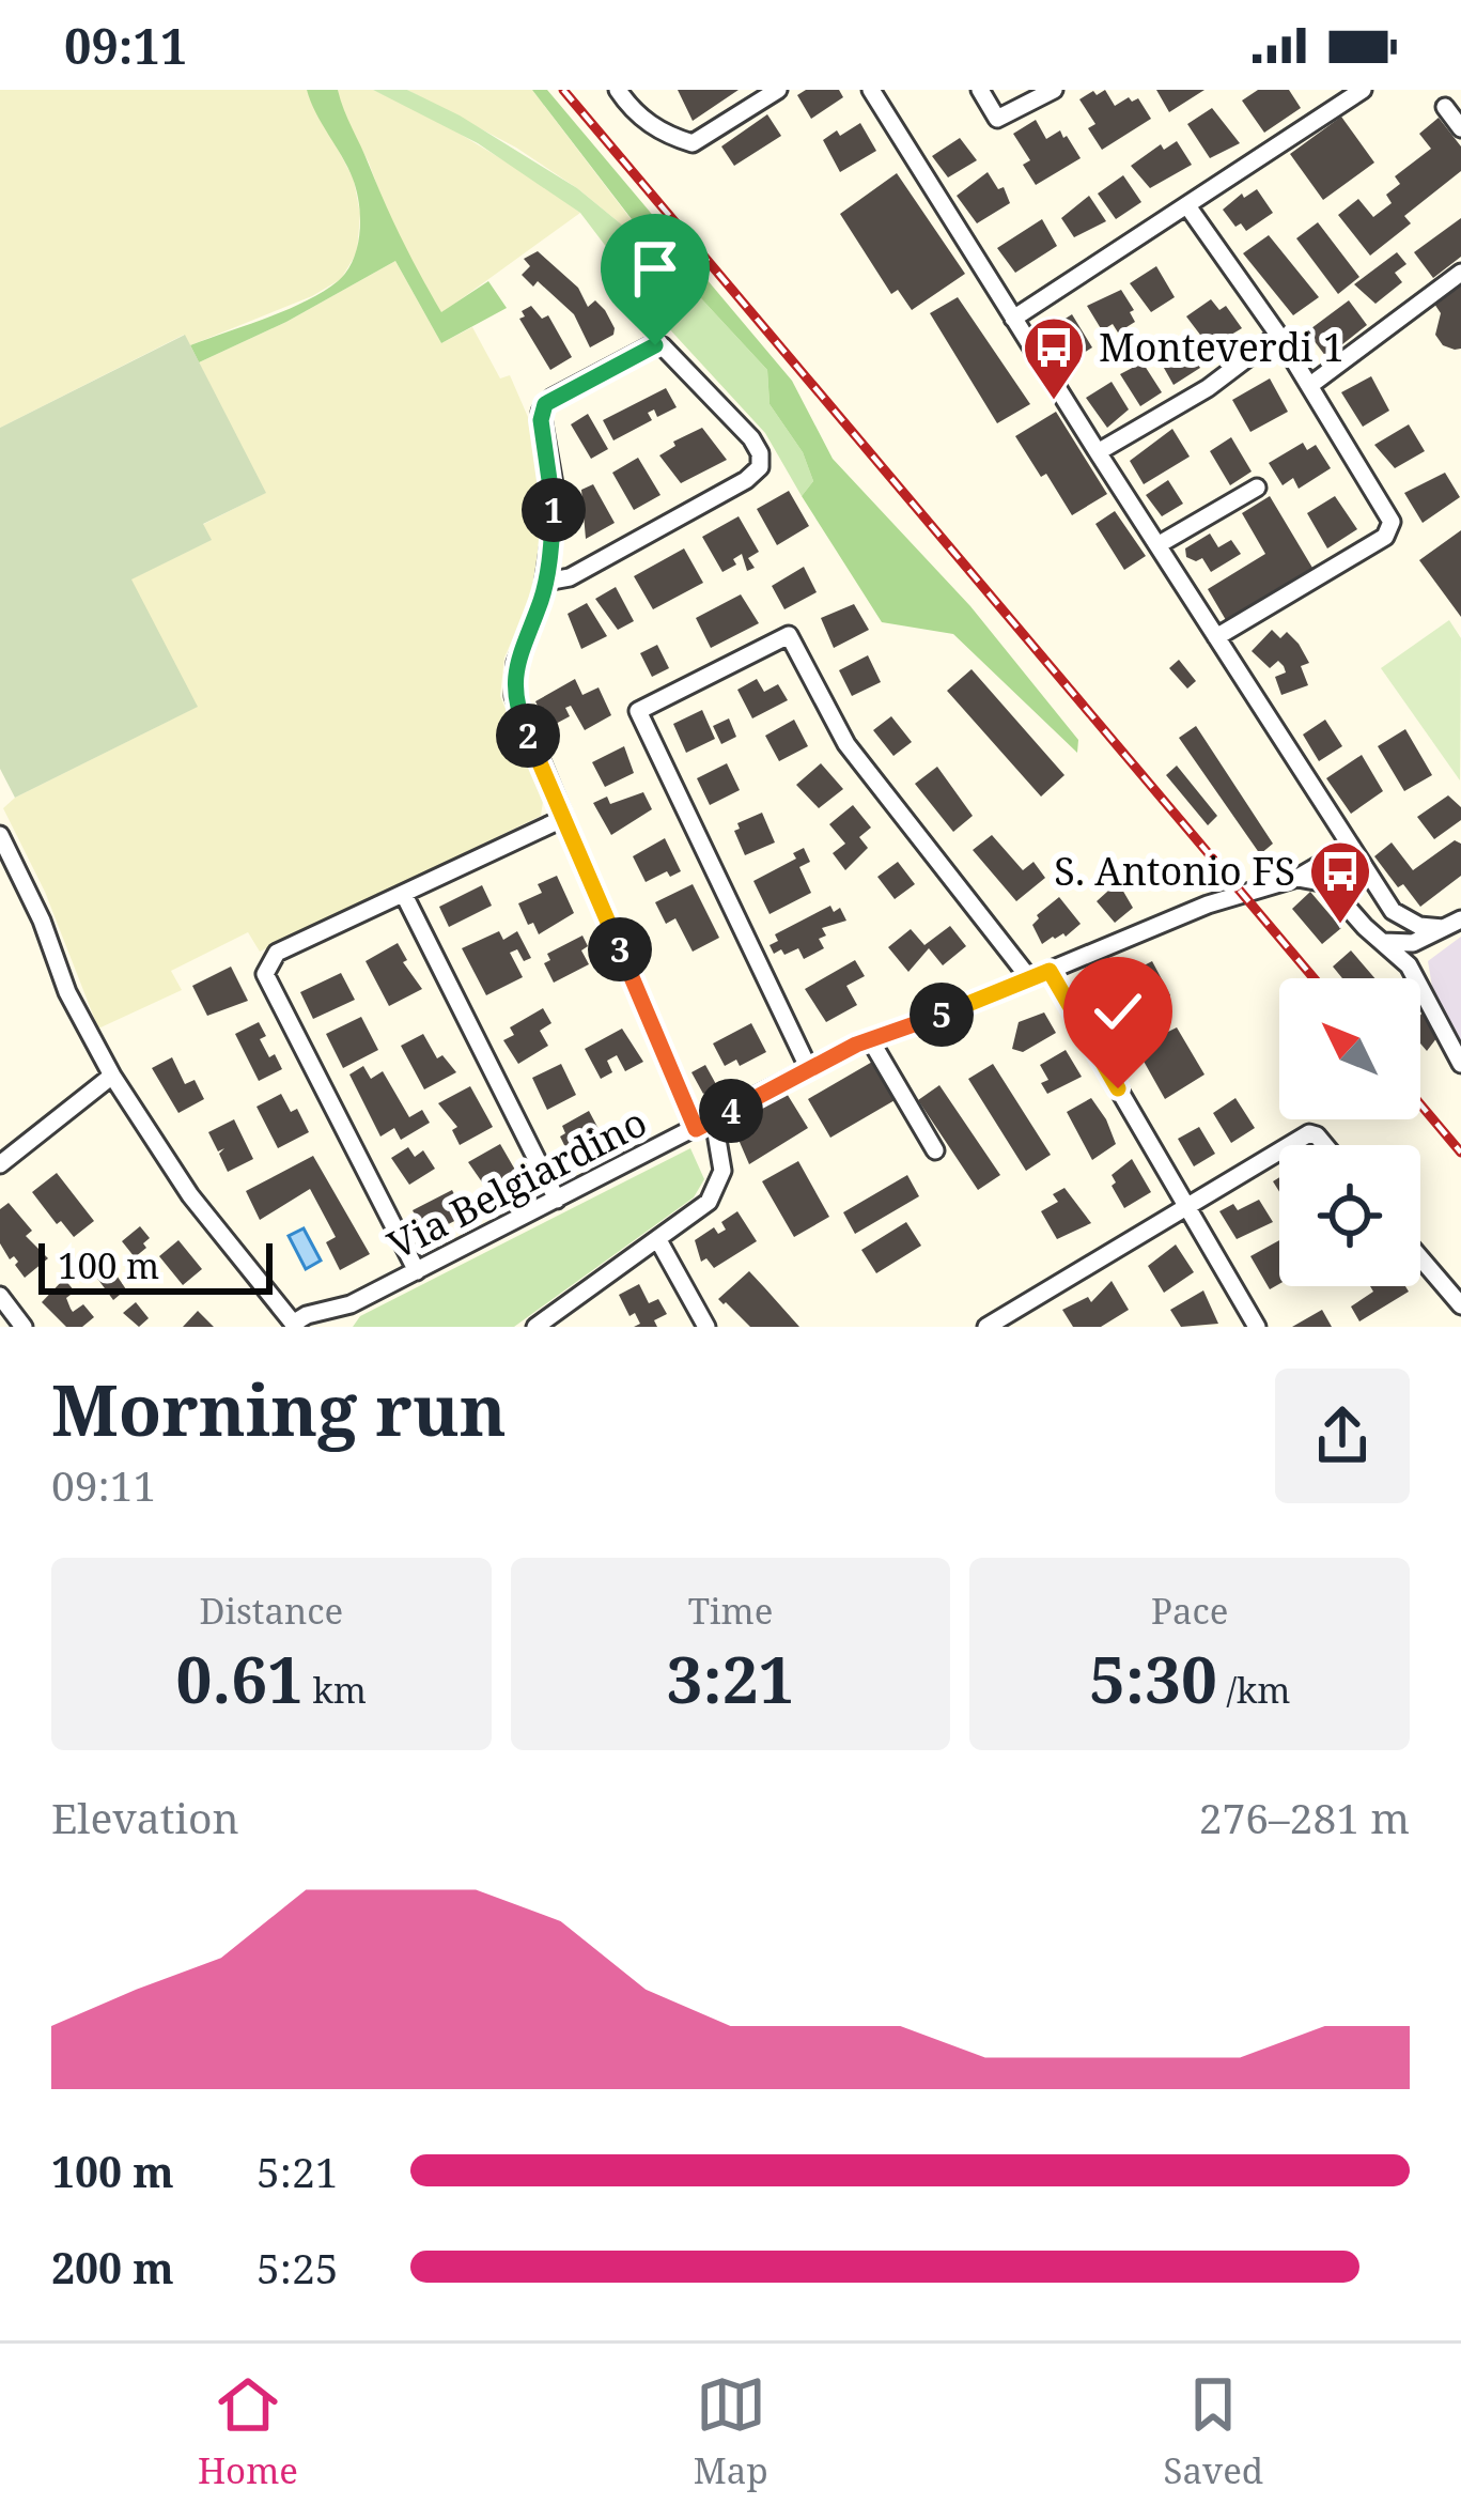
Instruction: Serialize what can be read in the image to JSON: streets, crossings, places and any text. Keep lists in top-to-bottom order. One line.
{"streets":{"street":["Via Belgiardino"]},"places":{"bus stop":["Monteverdi 1","S. Antonio FS"]},"scale_bar":"100 m","north":"top left","page":{"status":"09:11","pins":["1","2","3","5","4"],"scale":"100 m","heading":["Morning run","09:11"],"stats":[["Distance","0.61 km"],["Time","3:21"],["Pace","5:30 /km"]],"chart":["Elevation","276–281 m"],"list":[{"name":"100 m","note":"5:21"},{"name":"200 m","note":"5:25"}],"tabs":["Home","Map","Saved"]}}
